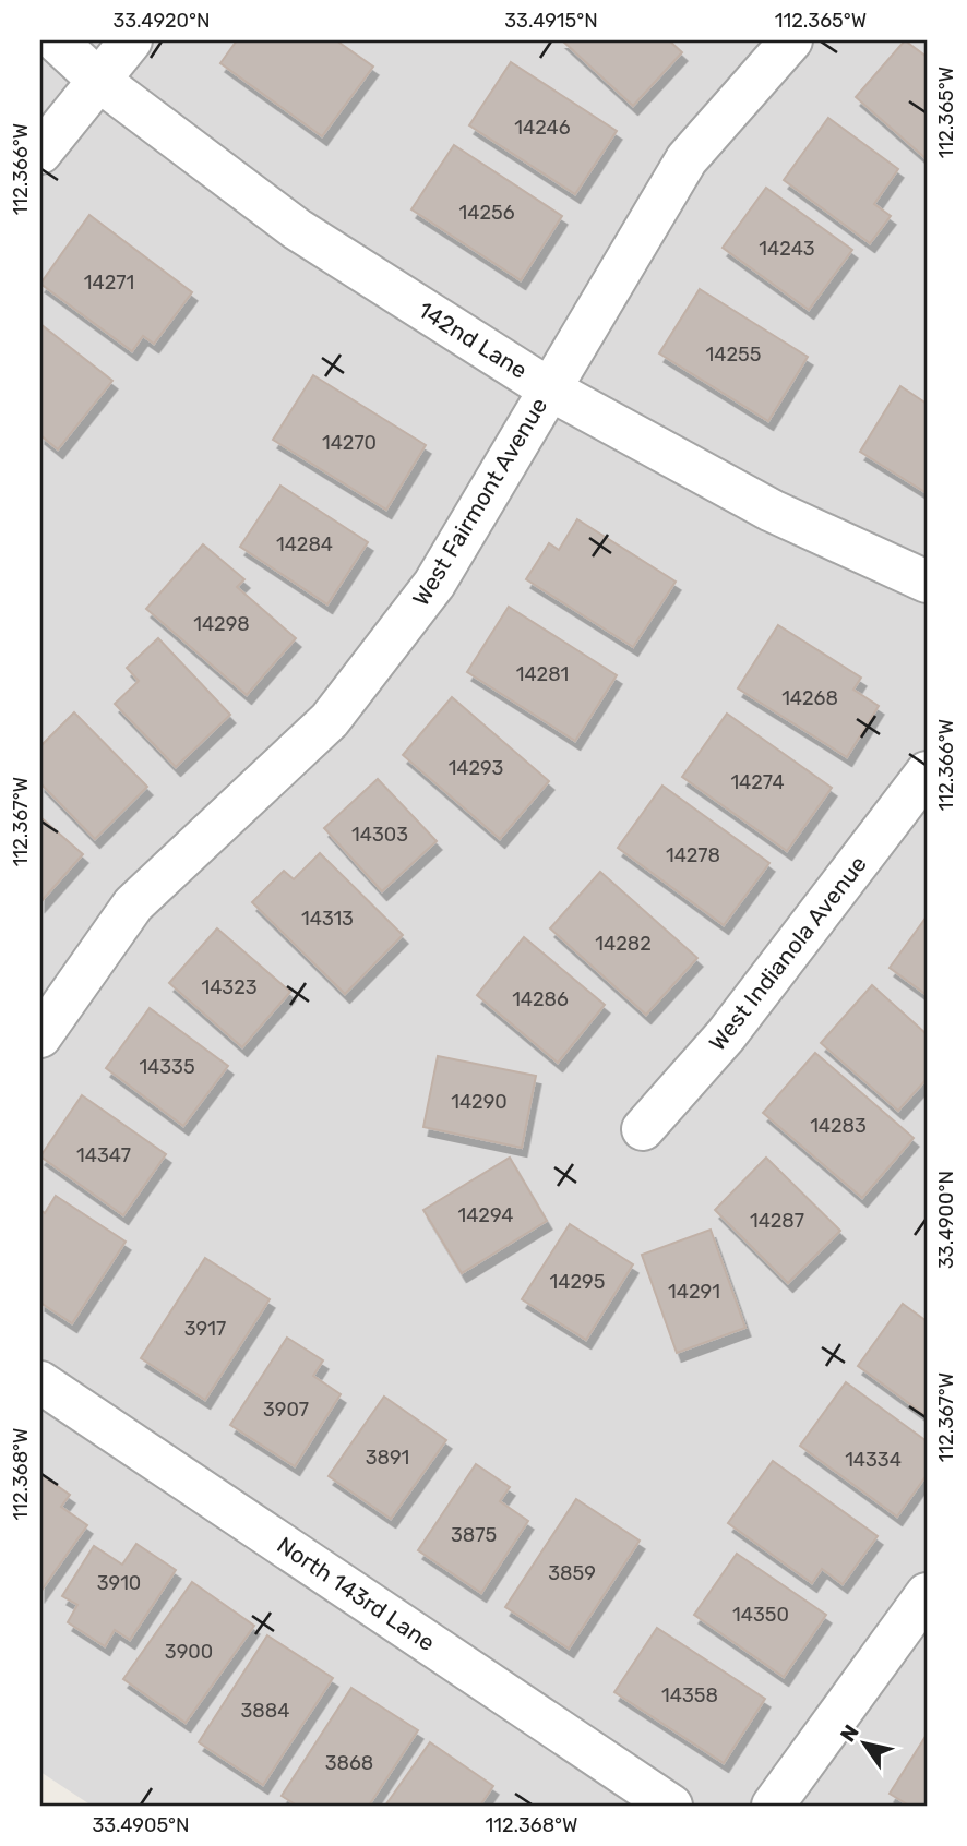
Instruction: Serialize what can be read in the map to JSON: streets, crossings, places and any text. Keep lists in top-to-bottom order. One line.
{"streets":{"street":["142nd Lane","West Fairmont Avenue","West Indianola Avenue","North 143rd Lane"]},"crossings":[["142nd Lane","West Fairmont Avenue"]],"house_numbers":["14246","14256","14243","14271","14255","14270","14284","14298","14281","14268","14293","14274","14303","14278","14313","14282","14323","14286","14335","14290","14283","14347","14294","14287","14295","14291","3917","3907","3891","14334","3875","3859","3910","14350","3900","14358","3884","3868"],"north":"top left","coordinates":["33.4920°N","33.4915°N","112.365°W","112.366°W","112.367°W","33.4900°N","112.368°W","33.4905°N"]}
